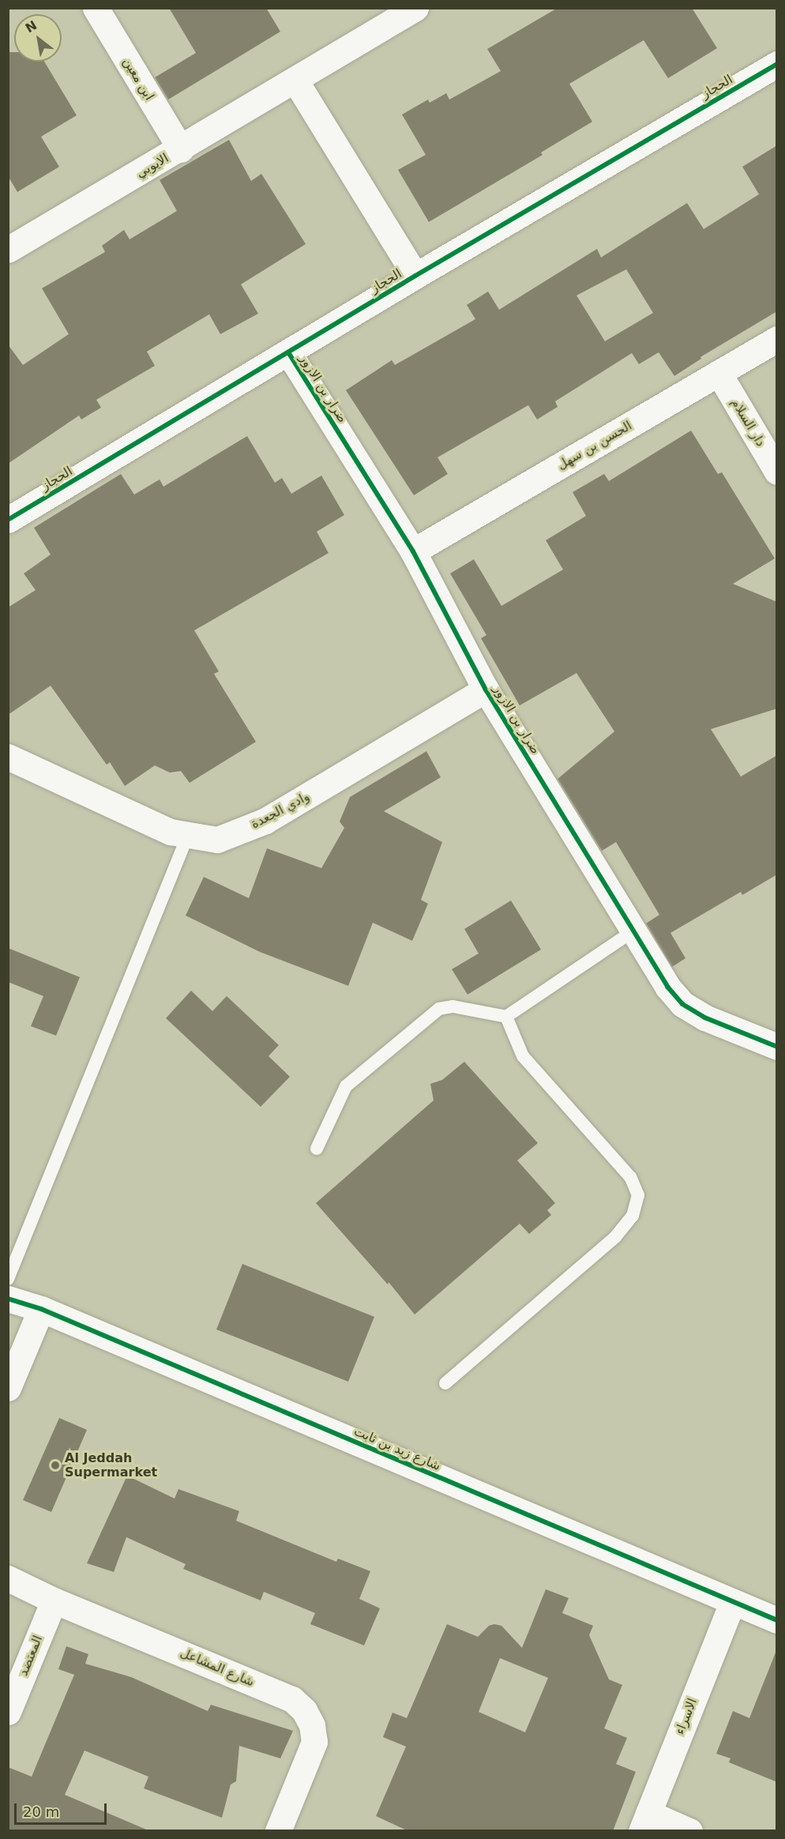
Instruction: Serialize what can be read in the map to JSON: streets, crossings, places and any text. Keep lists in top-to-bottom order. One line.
{"streets":{"street":["ابن معين","الحجاز","الايوبي","ضرار بن الازور","دار السلام","الحسن بن سهل","وادي الجعدة","شارع زيد بن ثابت","المعتضد","شارع المشاعل","الاسراء"]},"crossings":[["ابن معين","الايوبي"],["الحجاز","ضرار بن الازور"],["ضرار بن الازور","الحسن بن سهل"],["ضرار بن الازور","وادي الجعدة"],["دار السلام","الحسن بن سهل"],["شارع زيد بن ثابت","الاسراء"],["المعتضد","شارع المشاعل"]],"places":["Al Jeddah Supermarket"],"scale_bar":"20 m","north":"top left"}
